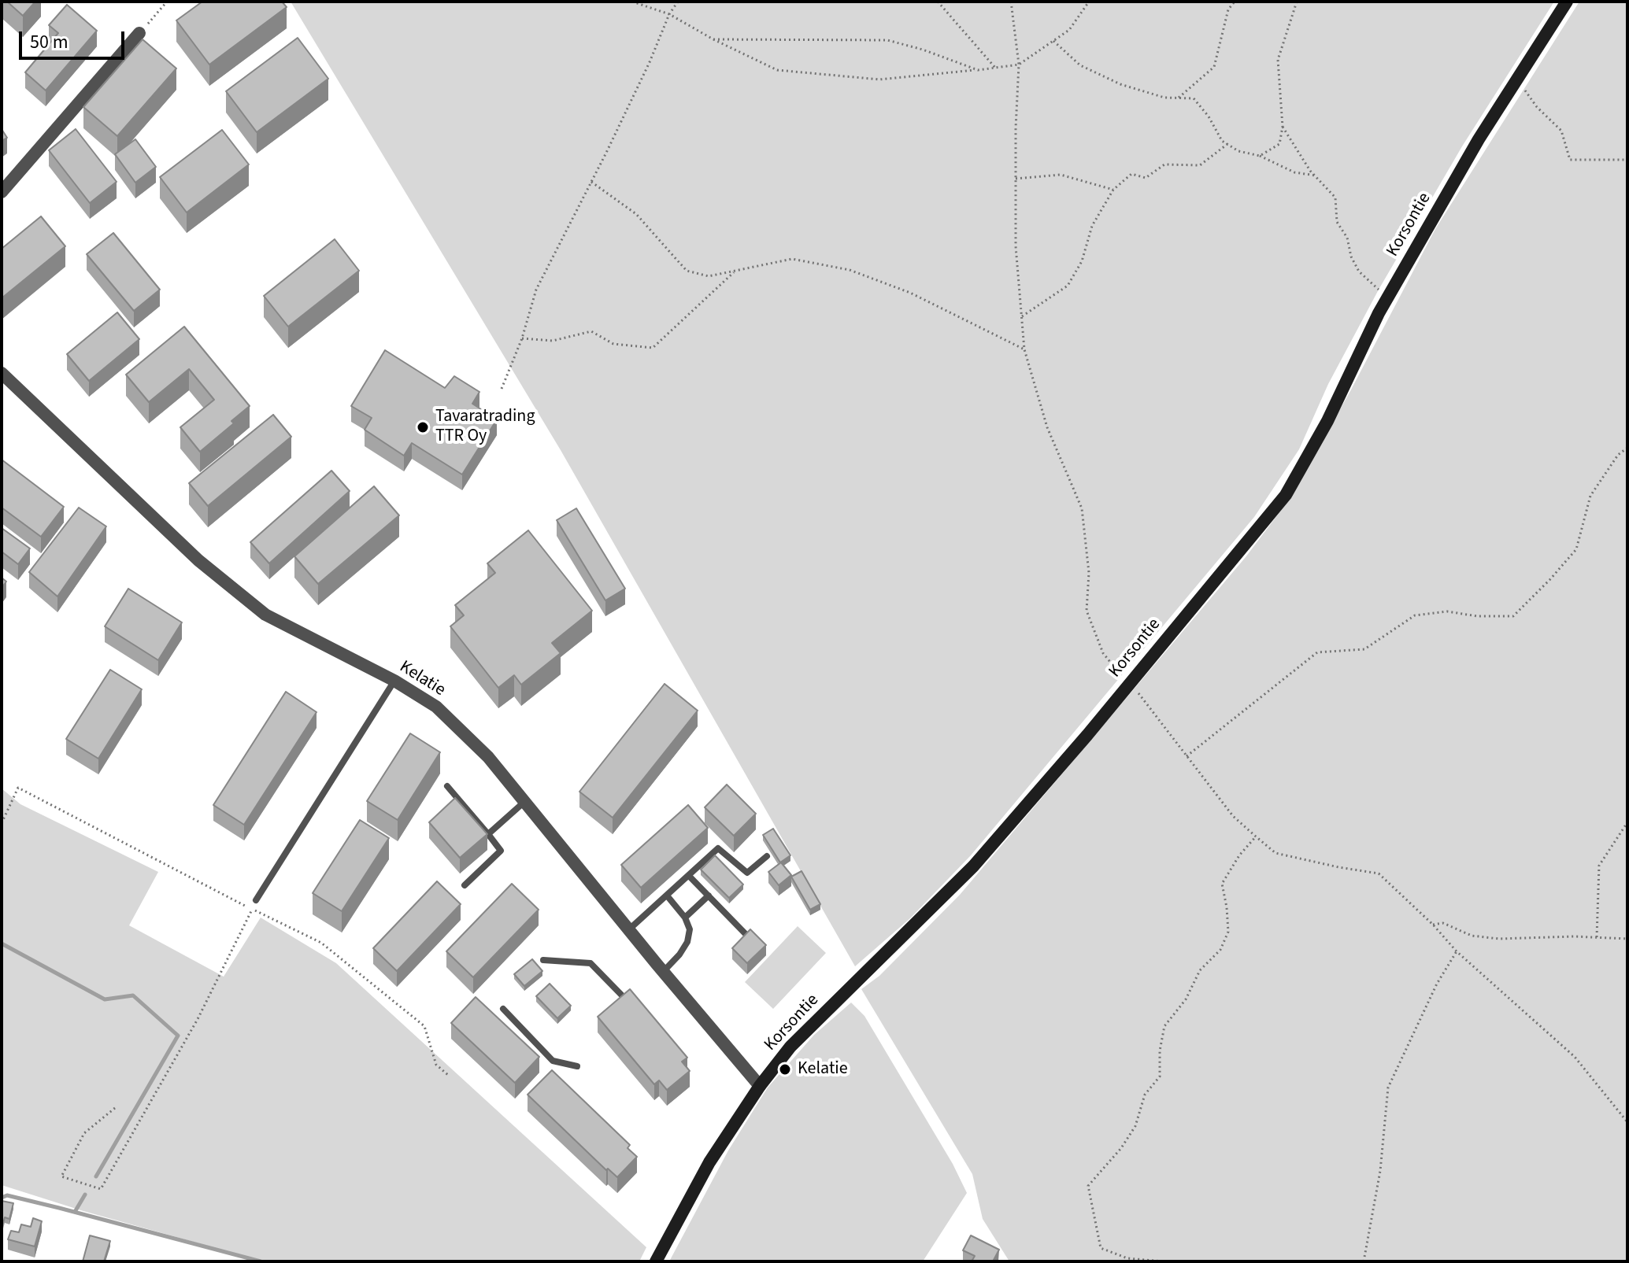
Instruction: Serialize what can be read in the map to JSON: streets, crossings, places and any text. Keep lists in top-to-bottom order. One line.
{"streets":{"main road":["Korsontie"],"street":["Kelatie"]},"crossings":[["Korsontie","Kelatie"]],"places":["Tavaratrading TTR Oy","Kelatie"],"scale_bar":"50 m"}
